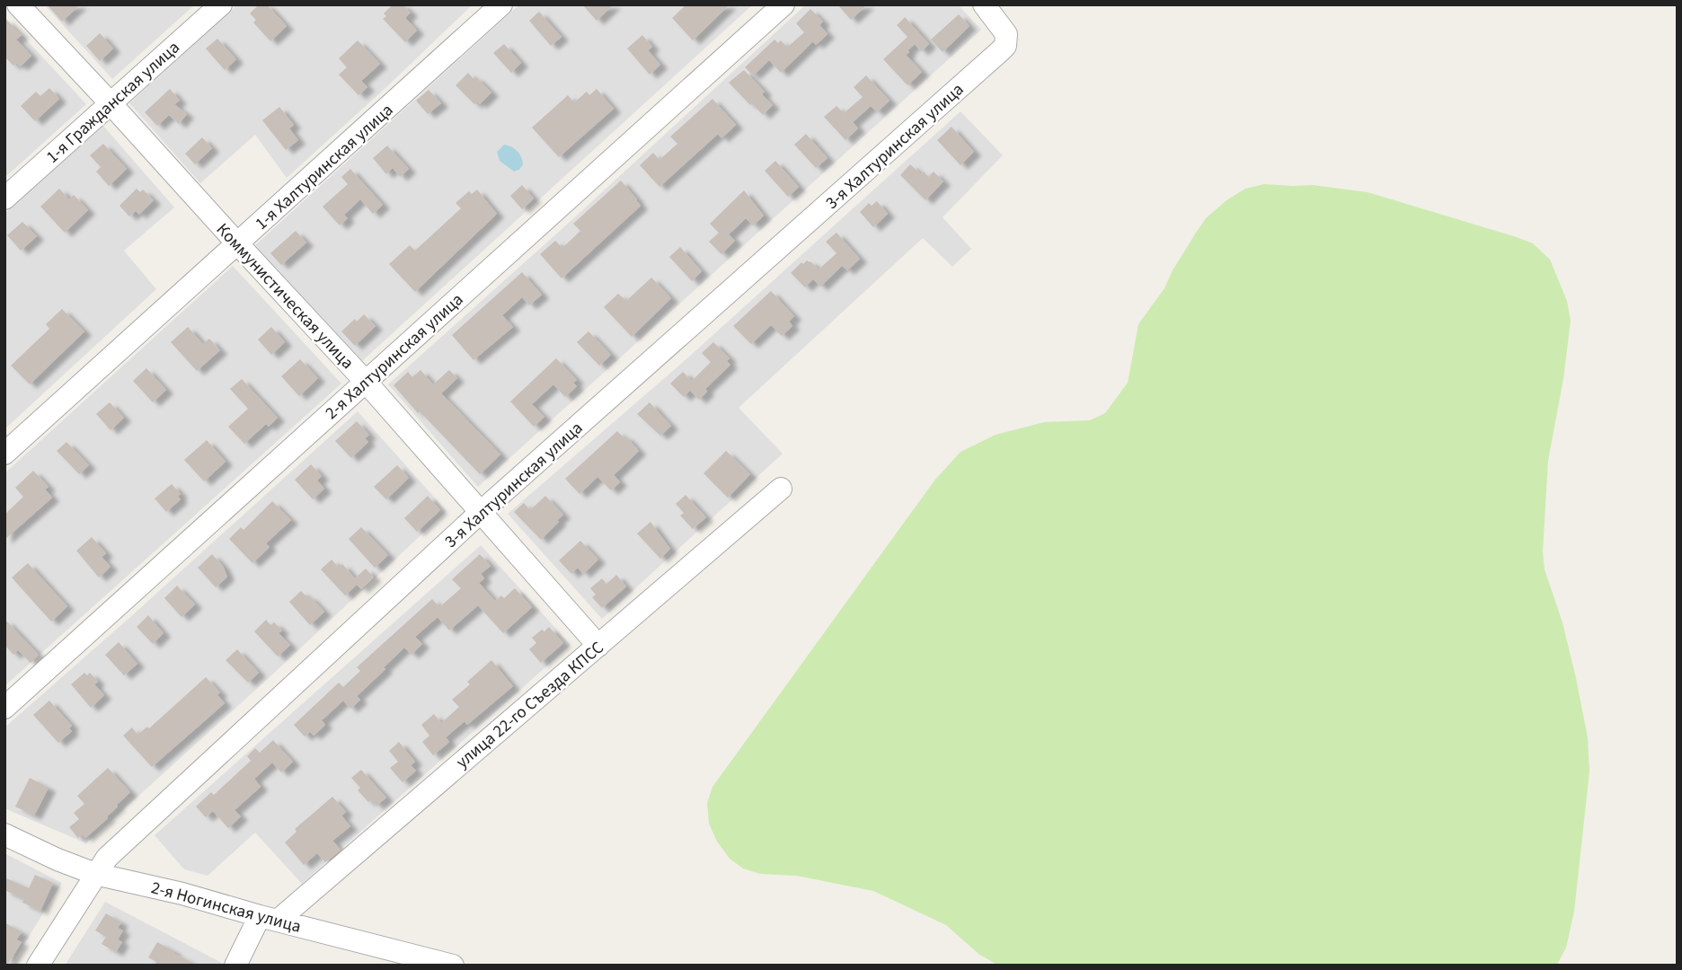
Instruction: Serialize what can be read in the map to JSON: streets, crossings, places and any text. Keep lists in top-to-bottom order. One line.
{"streets":{"street":["1-я Гражданская улица","3-я Халтуринская улица","1-я Халтуринская улица","Коммунистическая улица","2-я Халтуринская улица","улица 22-го Съезда КПСС","2-я Ногинская улица"]},"crossings":[["1-я Гражданская улица","Коммунистическая улица"],["3-я Халтуринская улица","Коммунистическая улица"],["3-я Халтуринская улица","2-я Ногинская улица"],["1-я Халтуринская улица","Коммунистическая улица"],["Коммунистическая улица","2-я Халтуринская улица"],["Коммунистическая улица","улица 22-го Съезда КПСС"],["улица 22-го Съезда КПСС","2-я Ногинская улица"]]}
